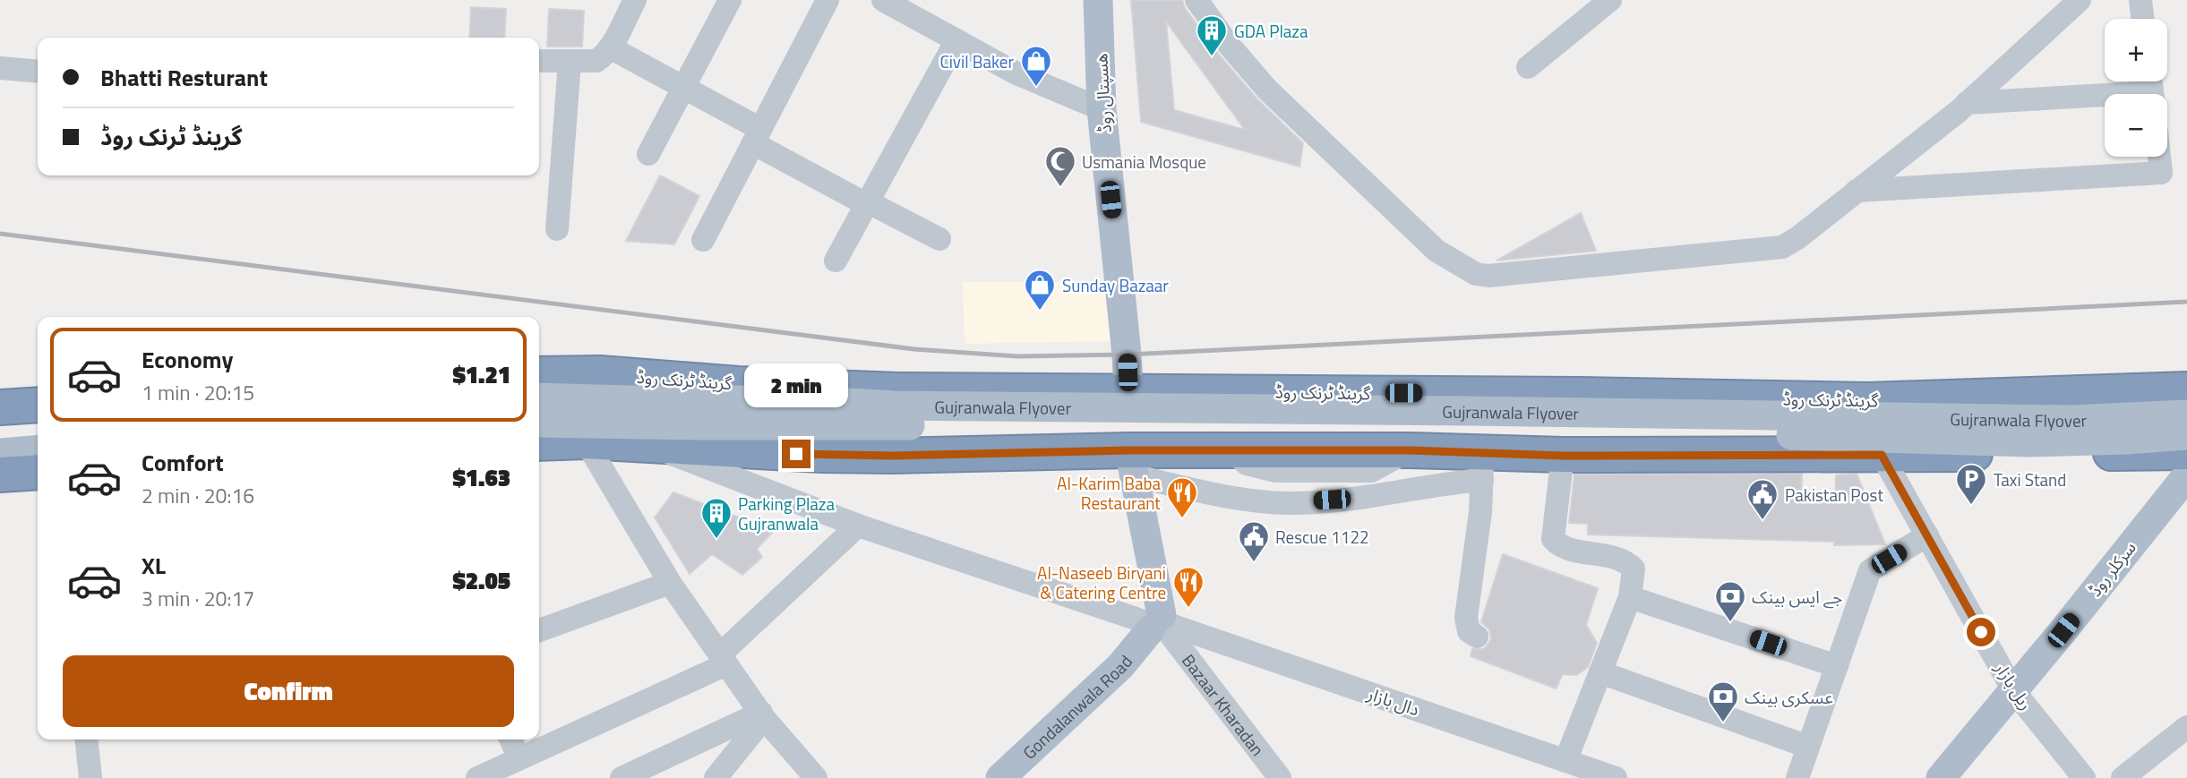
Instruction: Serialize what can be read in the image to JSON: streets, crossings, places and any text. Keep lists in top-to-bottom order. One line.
{"streets":{"highway":["گرینڈ ٹرنک روڈ"],"main road":["ھسپتال روڈ","Gujranwala Flyover","سرکلر روڈ","Gondalanwala Road"],"street":["ریل بازار","دال بازار","Bazaar Kharadan"]},"crossings":[["ھسپتال روڈ","گرینڈ ٹرنک روڈ"],["سرکلر روڈ","ریل بازار"],["دال بازار","Bazaar Kharadan"],["دال بازار","Gondalanwala Road"],["Bazaar Kharadan","Gondalanwala Road"]],"places":{"building":["GDA Plaza","Parking Plaza Gujranwala"],"shop":["Civil Baker","Sunday Bazaar"],"mosque":["Usmania Mosque"],"parking":["Taxi Stand"],"restaurant":["Al-Karim Baba Restaurant","Al-Naseeb Biryani & Catering Centre"],"public building":["Pakistan Post","Rescue 1122"],"bank":["جے ایس بینک","عسکری بینک"]},"page":{"map_buttons":["+","−"],"banner":["Bhatti Resturant","گرینڈ ٹرنک روڈ"],"list":[{"name":"Economy","note":"1 min · 20:15","value":"$1.21"},{"name":"Comfort","note":"2 min · 20:16","value":"$1.63"},{"name":"XL","note":"3 min · 20:17","value":"$2.05"}],"bubble":"2 min","buttons":"Confirm"}}
